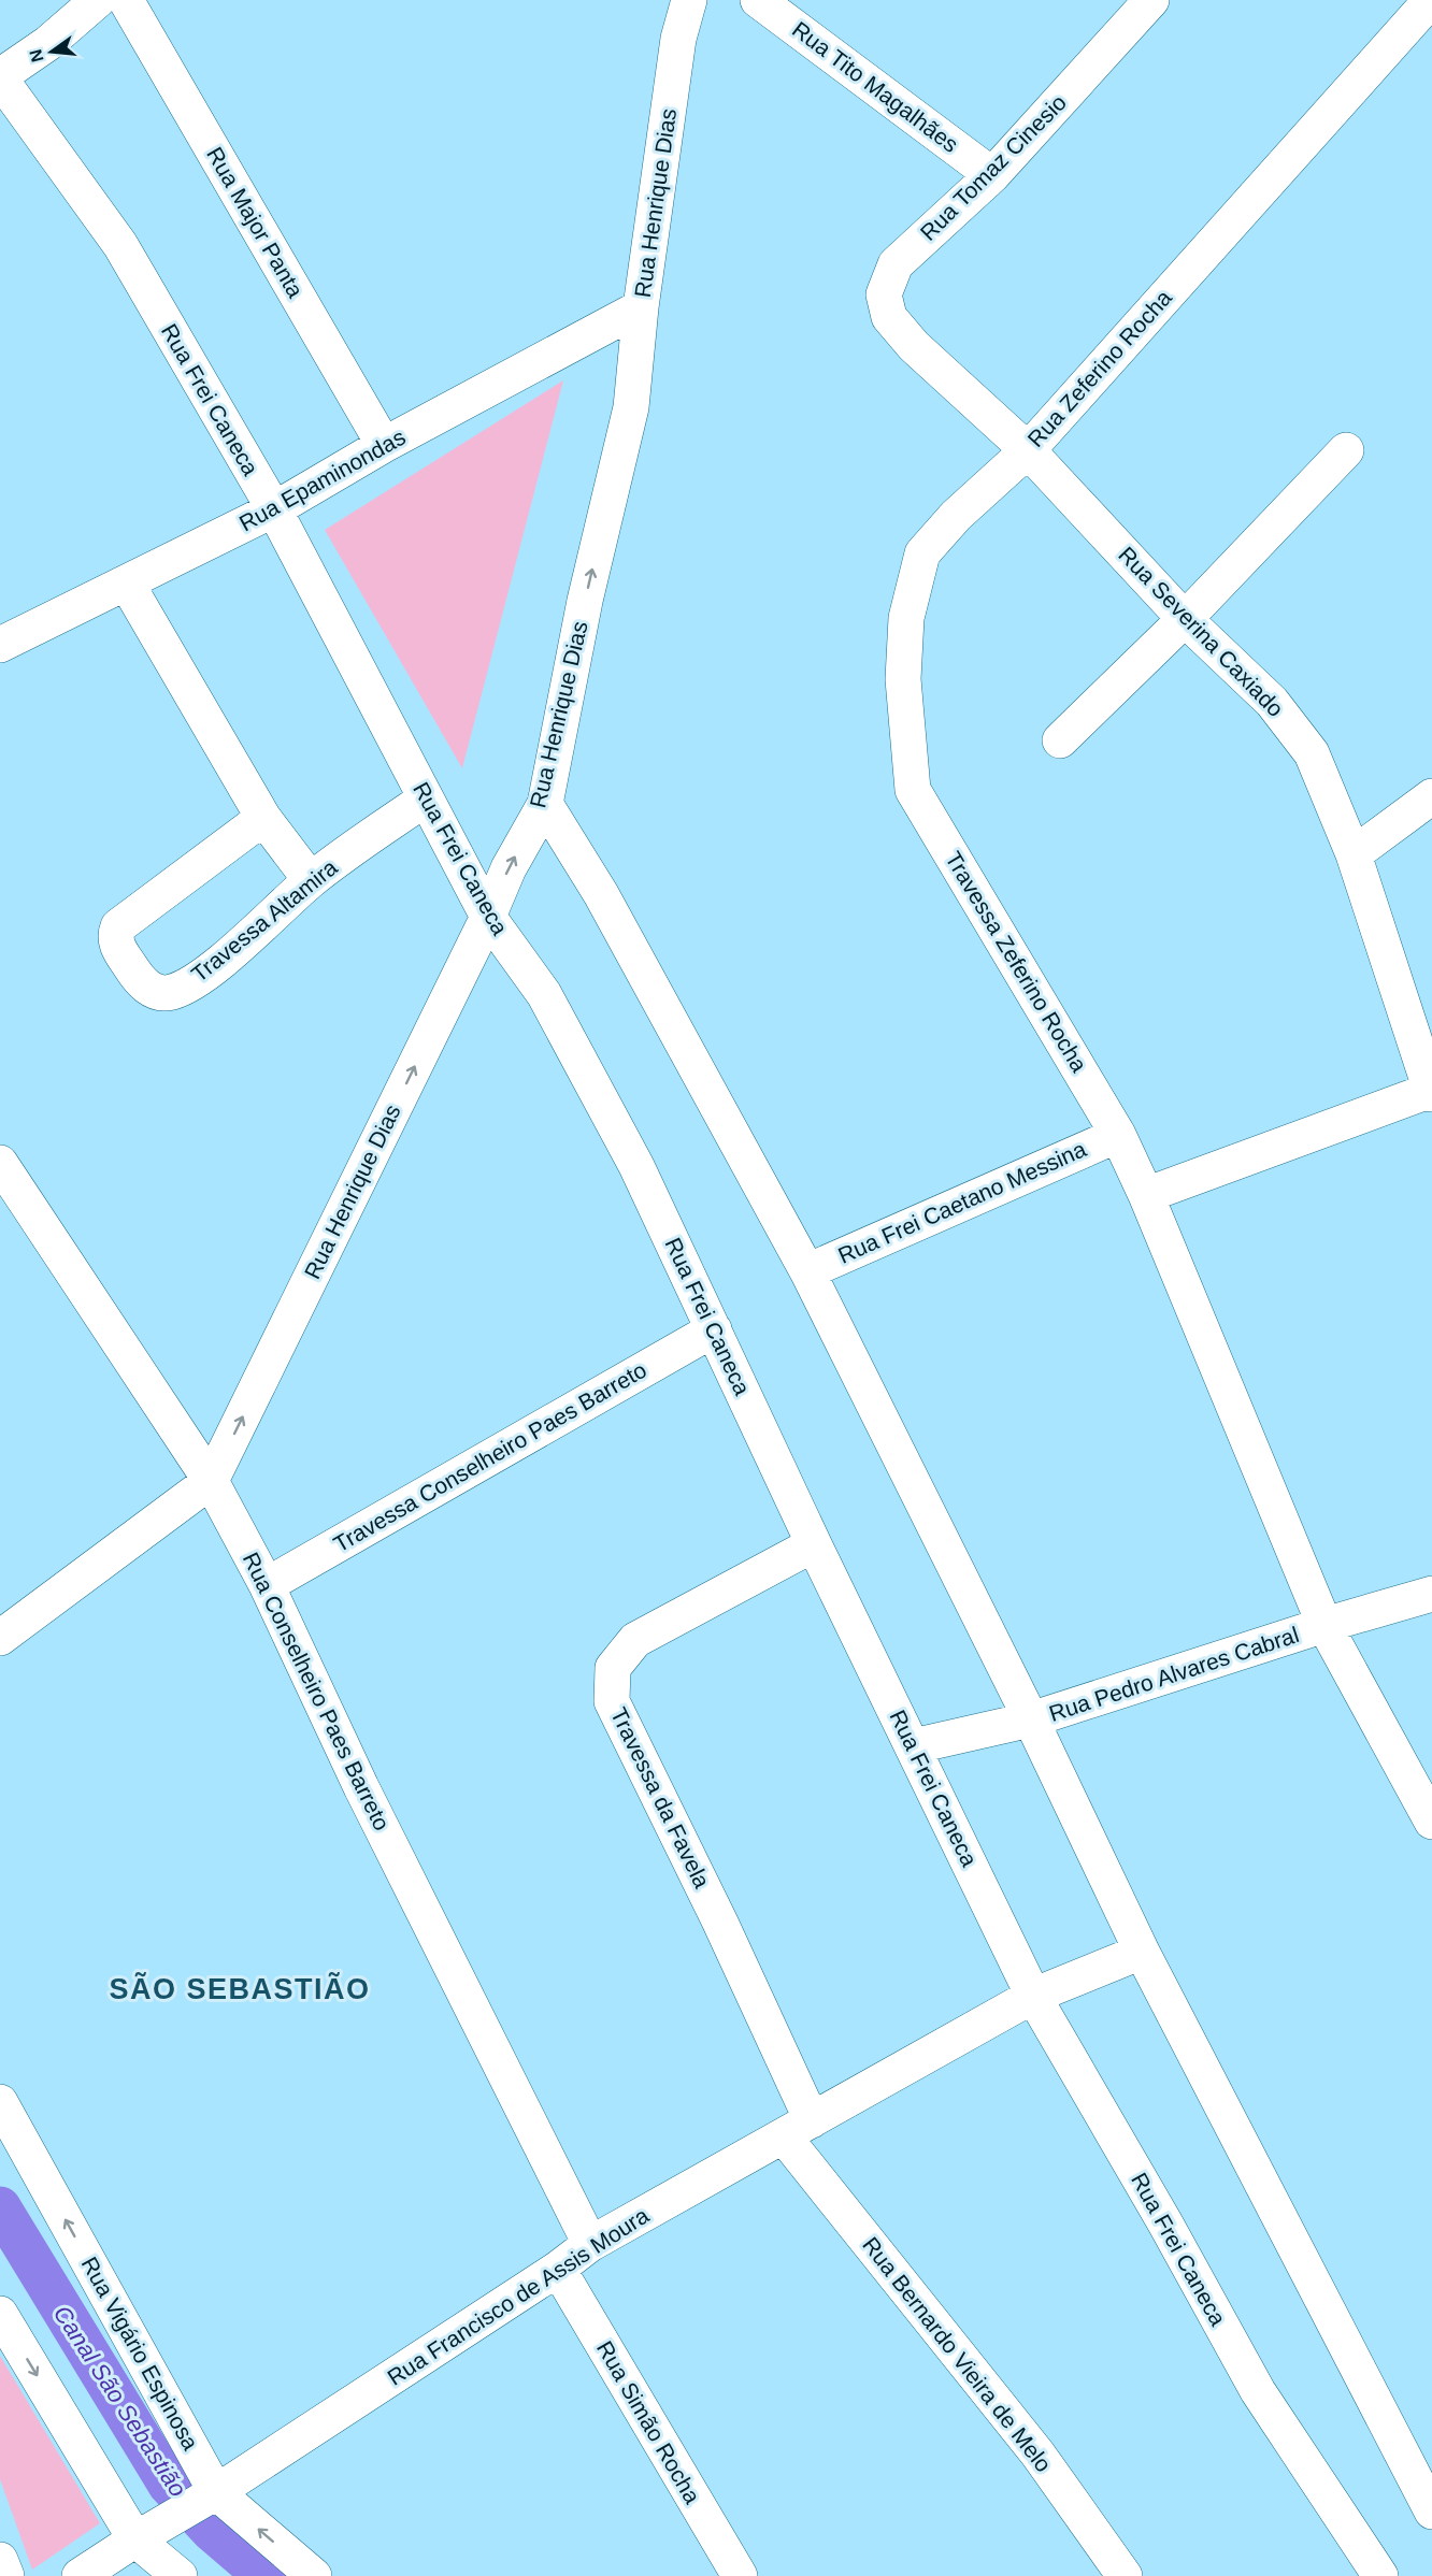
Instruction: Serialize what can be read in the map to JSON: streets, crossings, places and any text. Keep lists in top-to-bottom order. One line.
{"streets":{"street":["Rua Tito Magalhães","Rua Tomaz Cinesio","Rua Henrique Dias","Rua Major Panta","Rua Zeferino Rocha","Rua Frei Caneca","Rua Epaminondas","Rua Severina Caxiado","Travessa Altamira","Travessa Zeferino Rocha","Rua Frei Caetano Messina","Travessa Conselheiro Paes Barreto","Rua Pedro Alvares Cabral","Rua Conselheiro Paes Barreto","Travessa da Favela","Rua Francisco de Assis Moura","Rua Vigário Espinosa","Rua Bernardo Vieira de Melo","Rua Simão Rocha"]},"crossings":[["Rua Tito Magalhães","Rua Tomaz Cinesio"],["Rua Tomaz Cinesio","Rua Severina Caxiado"],["Rua Henrique Dias","Rua Frei Caneca"],["Rua Henrique Dias","Rua Epaminondas"],["Rua Henrique Dias","Rua Conselheiro Paes Barreto"],["Rua Major Panta","Rua Epaminondas"],["Rua Zeferino Rocha","Rua Severina Caxiado"],["Rua Zeferino Rocha","Travessa Zeferino Rocha"],["Rua Frei Caneca","Rua Epaminondas"],["Rua Frei Caneca","Travessa Altamira"],["Rua Frei Caneca","Travessa Conselheiro Paes Barreto"],["Rua Frei Caneca","Rua Pedro Alvares Cabral"],["Rua Frei Caneca","Travessa da Favela"],["Rua Frei Caneca","Rua Francisco de Assis Moura"],["Travessa Zeferino Rocha","Rua Frei Caetano Messina"],["Travessa Zeferino Rocha","Rua Pedro Alvares Cabral"],["Travessa Conselheiro Paes Barreto","Rua Conselheiro Paes Barreto"],["Rua Conselheiro Paes Barreto","Rua Francisco de Assis Moura"],["Travessa da Favela","Rua Francisco de Assis Moura"],["Travessa da Favela","Rua Bernardo Vieira de Melo"],["Rua Francisco de Assis Moura","Rua Vigário Espinosa"],["Rua Francisco de Assis Moura","Rua Bernardo Vieira de Melo"],["Rua Francisco de Assis Moura","Rua Simão Rocha"]],"one_way":["Rua Henrique Dias"],"districts":["SÃO SEBASTIÃO"],"water":["Canal São Sebastião"],"north":"left"}
